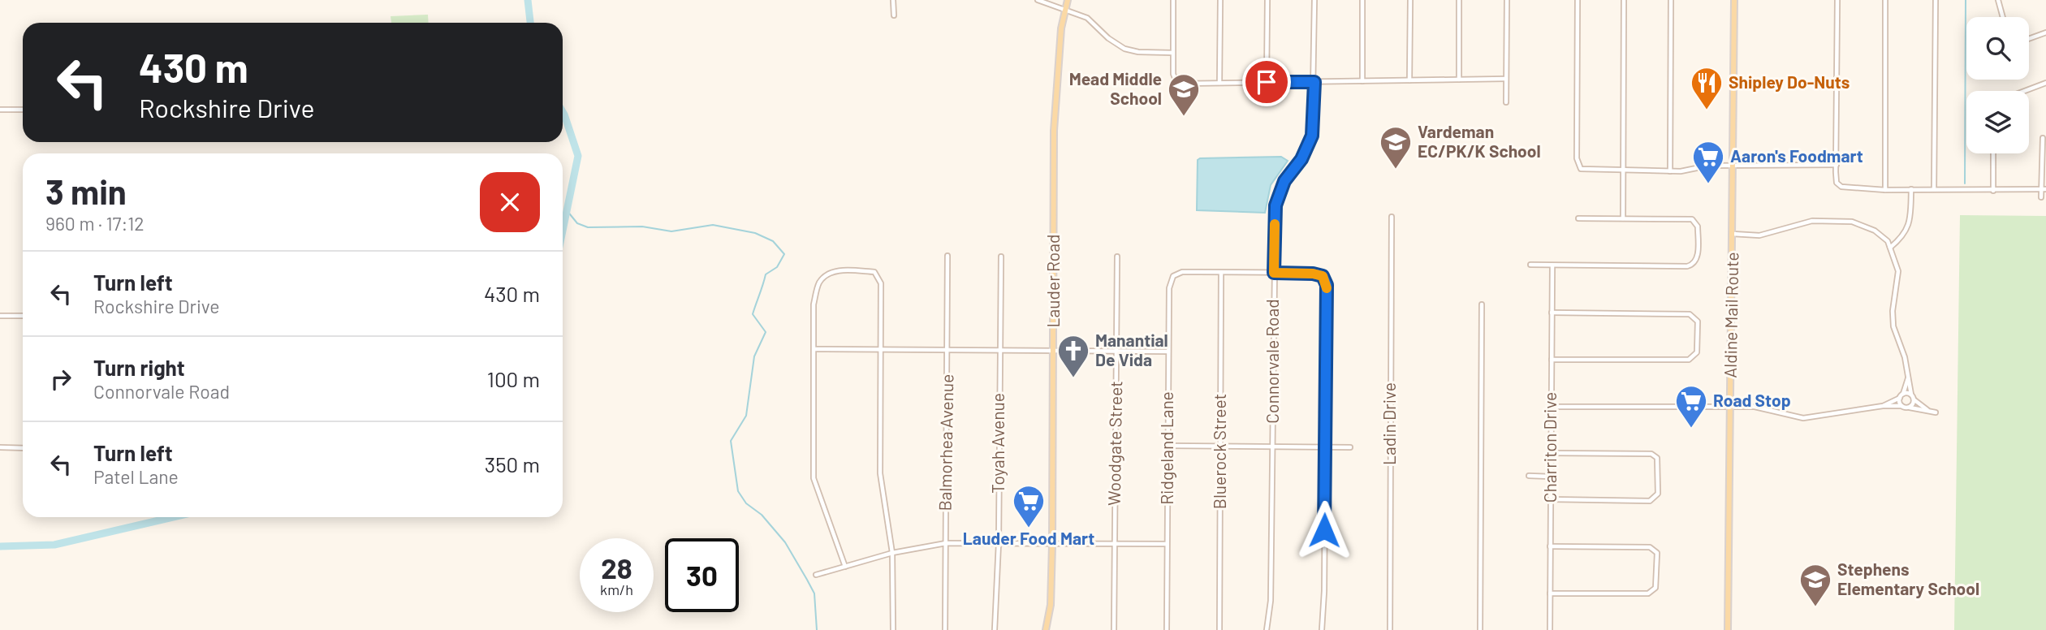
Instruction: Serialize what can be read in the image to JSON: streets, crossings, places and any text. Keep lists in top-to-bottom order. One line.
{"streets":{"main road":["Lauder Road","Aldine Mail Route"],"street":["Connorvale Road","Ladin Drive","Balmorhea Avenue","Toyah Avenue","Woodgate Street","Charriton Drive","Ridgeland Lane","Bluerock Street"]},"crossings":[["Ridgeland Lane","Bluerock Street"]],"places":{"restaurant":["Shipley Do-Nuts"],"school or university":["Mead Middle School","Vardeman EC/PK/K School","Stephens Elementary School"],"supermarket":["Aaron's Foodmart","Road Stop","Lauder Food Mart"],"church":["Manantial De Vida"]},"page":{"turn":["430 m","Rockshire Drive"],"heading":["3 min","960 m · 17:12"],"list":[{"name":"Turn left","note":"Rockshire Drive","value":"430 m"},{"name":"Turn right","note":"Connorvale Road","value":"100 m"},{"name":"Turn left","note":"Patel Lane","value":"350 m"}],"speed":"28 km/h","limit":"30"}}
